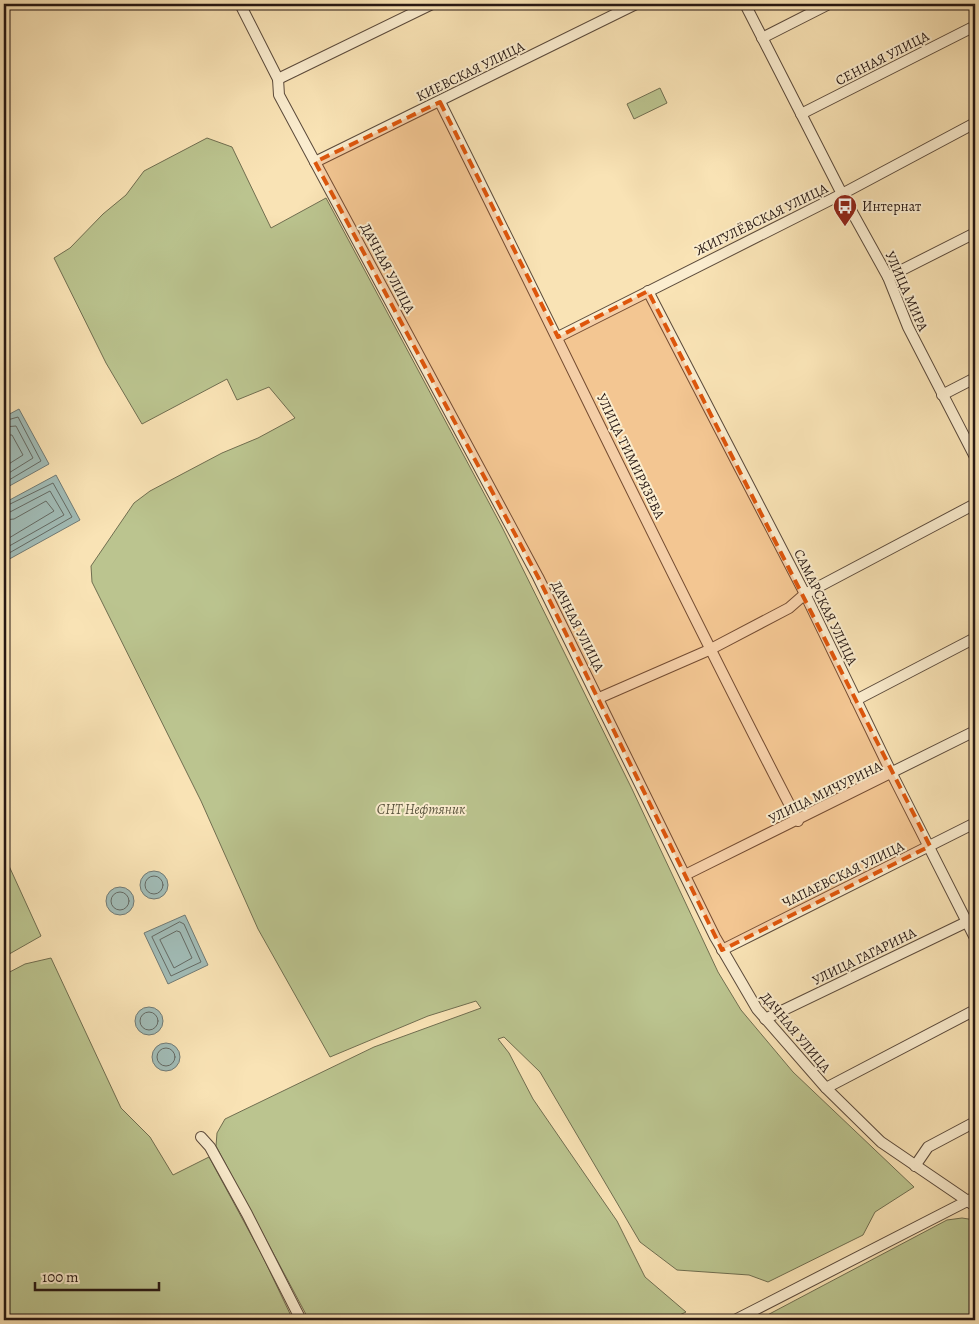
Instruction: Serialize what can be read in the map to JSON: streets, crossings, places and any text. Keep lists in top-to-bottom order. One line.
{"streets":{"street":["СЕННАЯ УЛИЦА","КИЕВСКАЯ УЛИЦА","ЖИГУЛЁВСКАЯ УЛИЦА","ДАЧНАЯ УЛИЦА","УЛИЦА МИРА","УЛИЦА ТИМИРЯЗЕВА","САМАРСКАЯ УЛИЦА","УЛИЦА МИЧУРИНА","ЧАПАЕВСКАЯ УЛИЦА","УЛИЦА ГАГАРИНА"]},"crossings":[["СЕННАЯ УЛИЦА","УЛИЦА МИРА"],["КИЕВСКАЯ УЛИЦА","ДАЧНАЯ УЛИЦА"],["КИЕВСКАЯ УЛИЦА","УЛИЦА ТИМИРЯЗЕВА"],["ЖИГУЛЁВСКАЯ УЛИЦА","УЛИЦА МИРА"],["ЖИГУЛЁВСКАЯ УЛИЦА","УЛИЦА ТИМИРЯЗЕВА"],["ЖИГУЛЁВСКАЯ УЛИЦА","САМАРСКАЯ УЛИЦА"],["ДАЧНАЯ УЛИЦА","УЛИЦА МИЧУРИНА"],["ДАЧНАЯ УЛИЦА","ЧАПАЕВСКАЯ УЛИЦА"],["ДАЧНАЯ УЛИЦА","УЛИЦА ГАГАРИНА"],["УЛИЦА ТИМИРЯЗЕВА","УЛИЦА МИЧУРИНА"],["САМАРСКАЯ УЛИЦА","УЛИЦА МИЧУРИНА"],["САМАРСКАЯ УЛИЦА","ЧАПАЕВСКАЯ УЛИЦА"],["САМАРСКАЯ УЛИЦА","УЛИЦА ГАГАРИНА"]],"parks":["СНТ Нефтяник"],"places":{"bus stop":["Интернат"]},"scale_bar":"100 m"}
